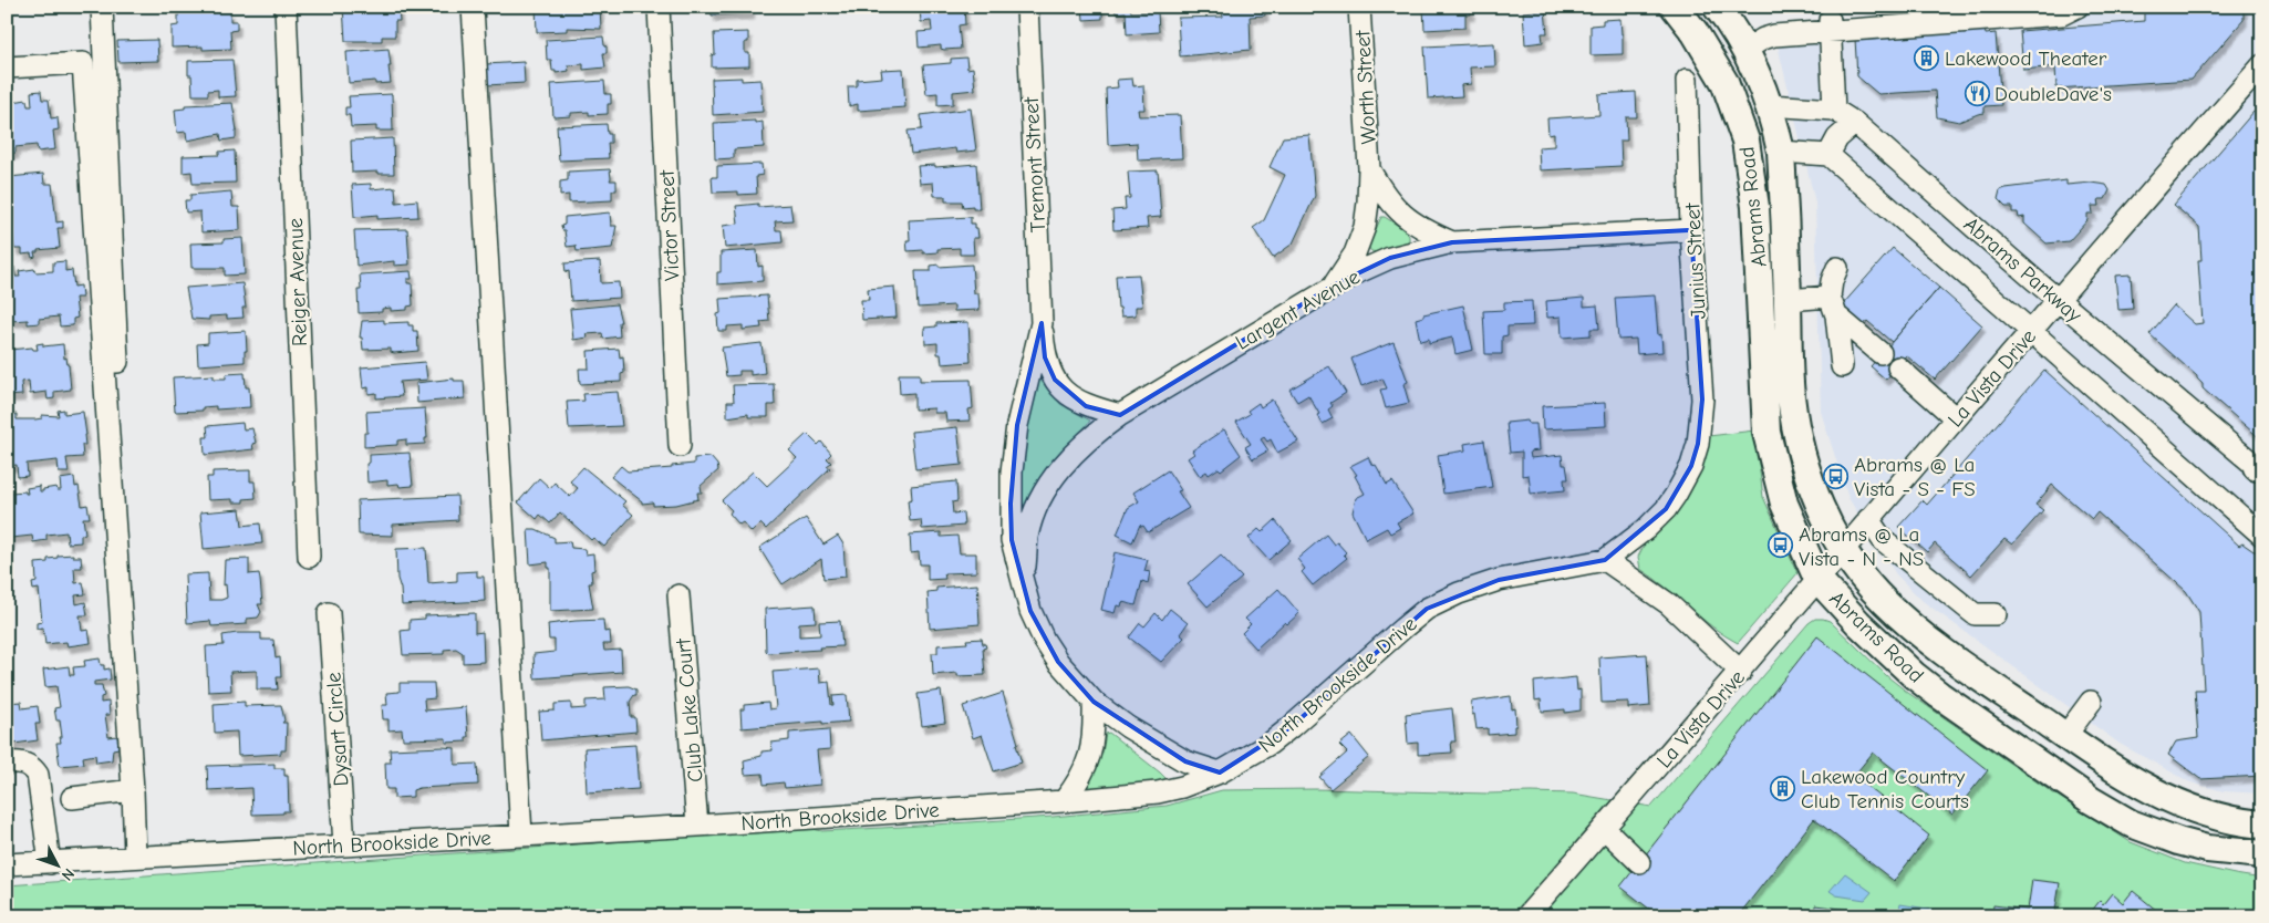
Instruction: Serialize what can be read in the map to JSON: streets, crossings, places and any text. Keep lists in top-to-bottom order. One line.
{"streets":{"main road":["Abrams Road"],"street":["Worth Street","Tremont Street","Victor Street","Junius Street","Abrams Parkway","Reiger Avenue","Largent Avenue","La Vista Drive","North Brookside Drive","Club Lake Court","Dysart Circle"]},"crossings":[["Worth Street","Largent Avenue"],["Tremont Street","Largent Avenue"],["Tremont Street","North Brookside Drive"],["Abrams Road","Abrams Parkway"],["Abrams Road","La Vista Drive"],["Junius Street","Largent Avenue"],["Junius Street","North Brookside Drive"],["Abrams Parkway","La Vista Drive"],["North Brookside Drive","Club Lake Court"],["North Brookside Drive","Dysart Circle"]],"places":{"building":["Lakewood Theater","Lakewood Country Club Tennis Courts"],"restaurant":["DoubleDave's"],"bus stop":["Abrams @ La Vista - S - FS","Abrams @ La Vista - N - NS"]},"north":"bottom right"}
